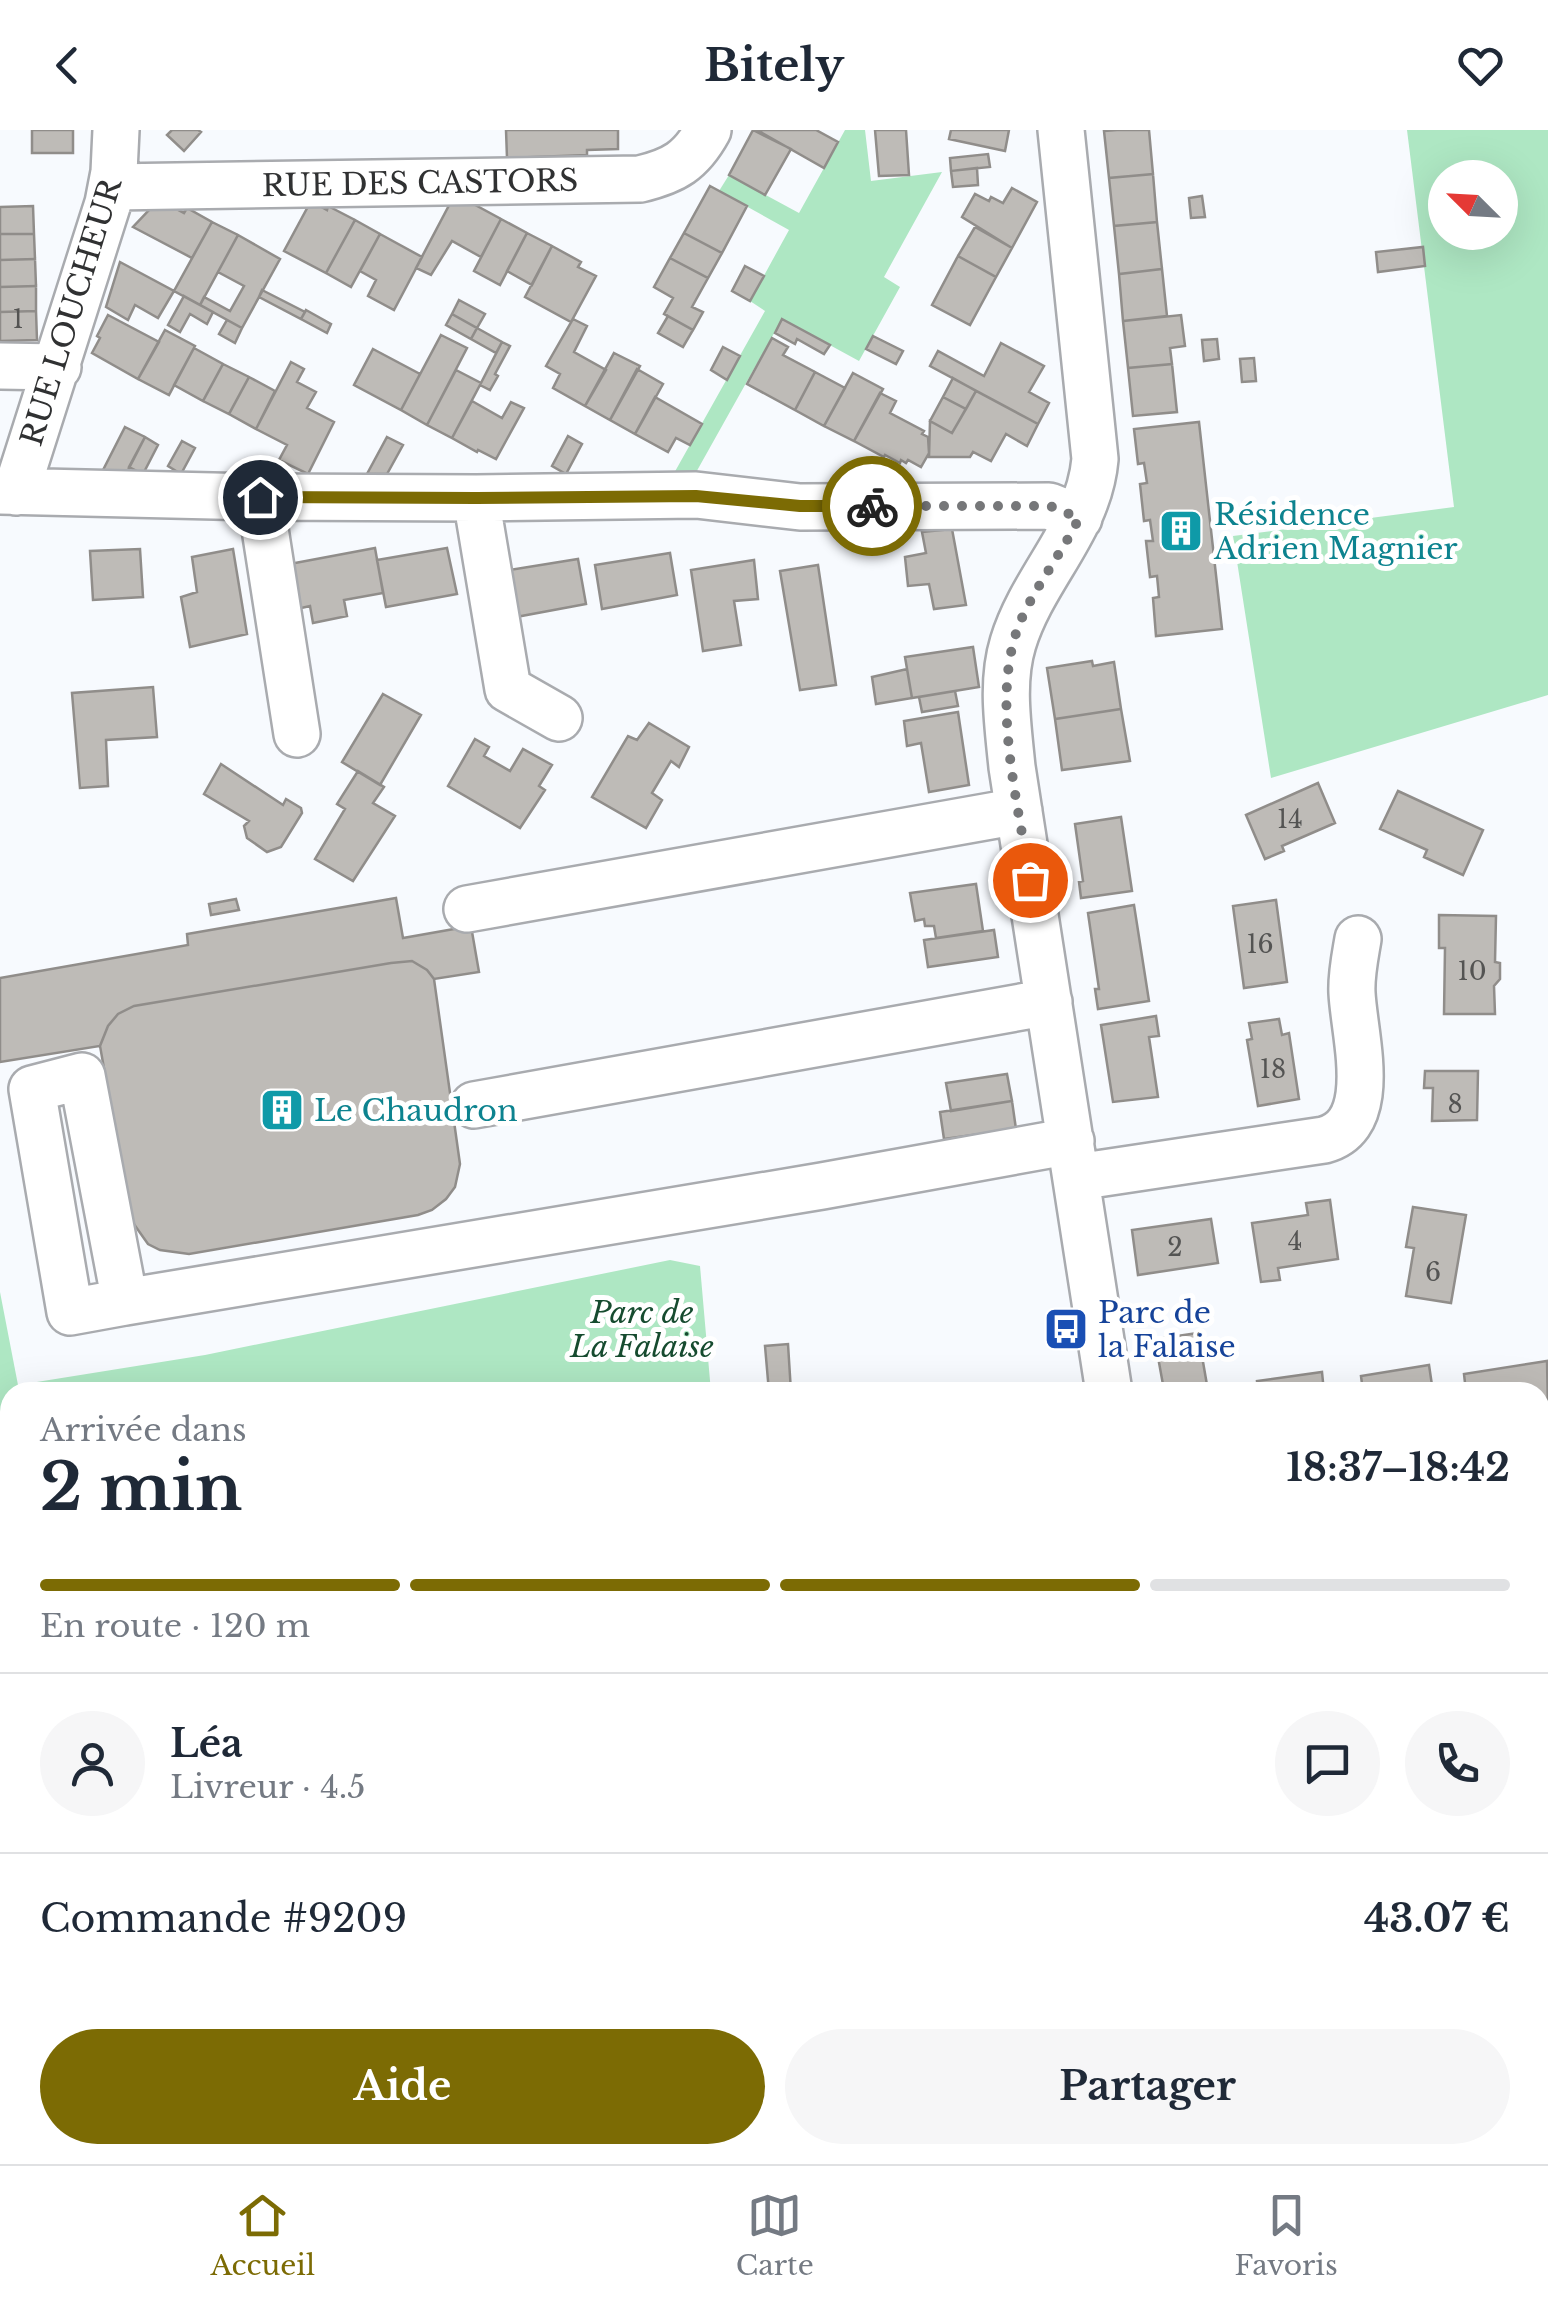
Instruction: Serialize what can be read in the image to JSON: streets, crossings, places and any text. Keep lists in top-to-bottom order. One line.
{"streets":{"street":["RUE DES CASTORS","RUE LOUCHEUR"]},"crossings":[["RUE DES CASTORS","RUE LOUCHEUR"]],"parks":["Parc de La Falaise"],"places":{"building":["Résidence Adrien Magnier","Le Chaudron"],"bus stop":["Parc de la Falaise"]},"house_numbers":["1","14","16","10","18","8","4","2","6"],"north":"top left","page":{"header":"Bitely","heading":["2 min","Arrivée dans","18:37–18:42"],"panel":["Léa","Livreur · 4.5","Commande #9209","43.07 €"],"bar":"En route · 120 m","buttons":["Aide","Partager"],"tabs":["Accueil","Carte","Favoris"]}}
